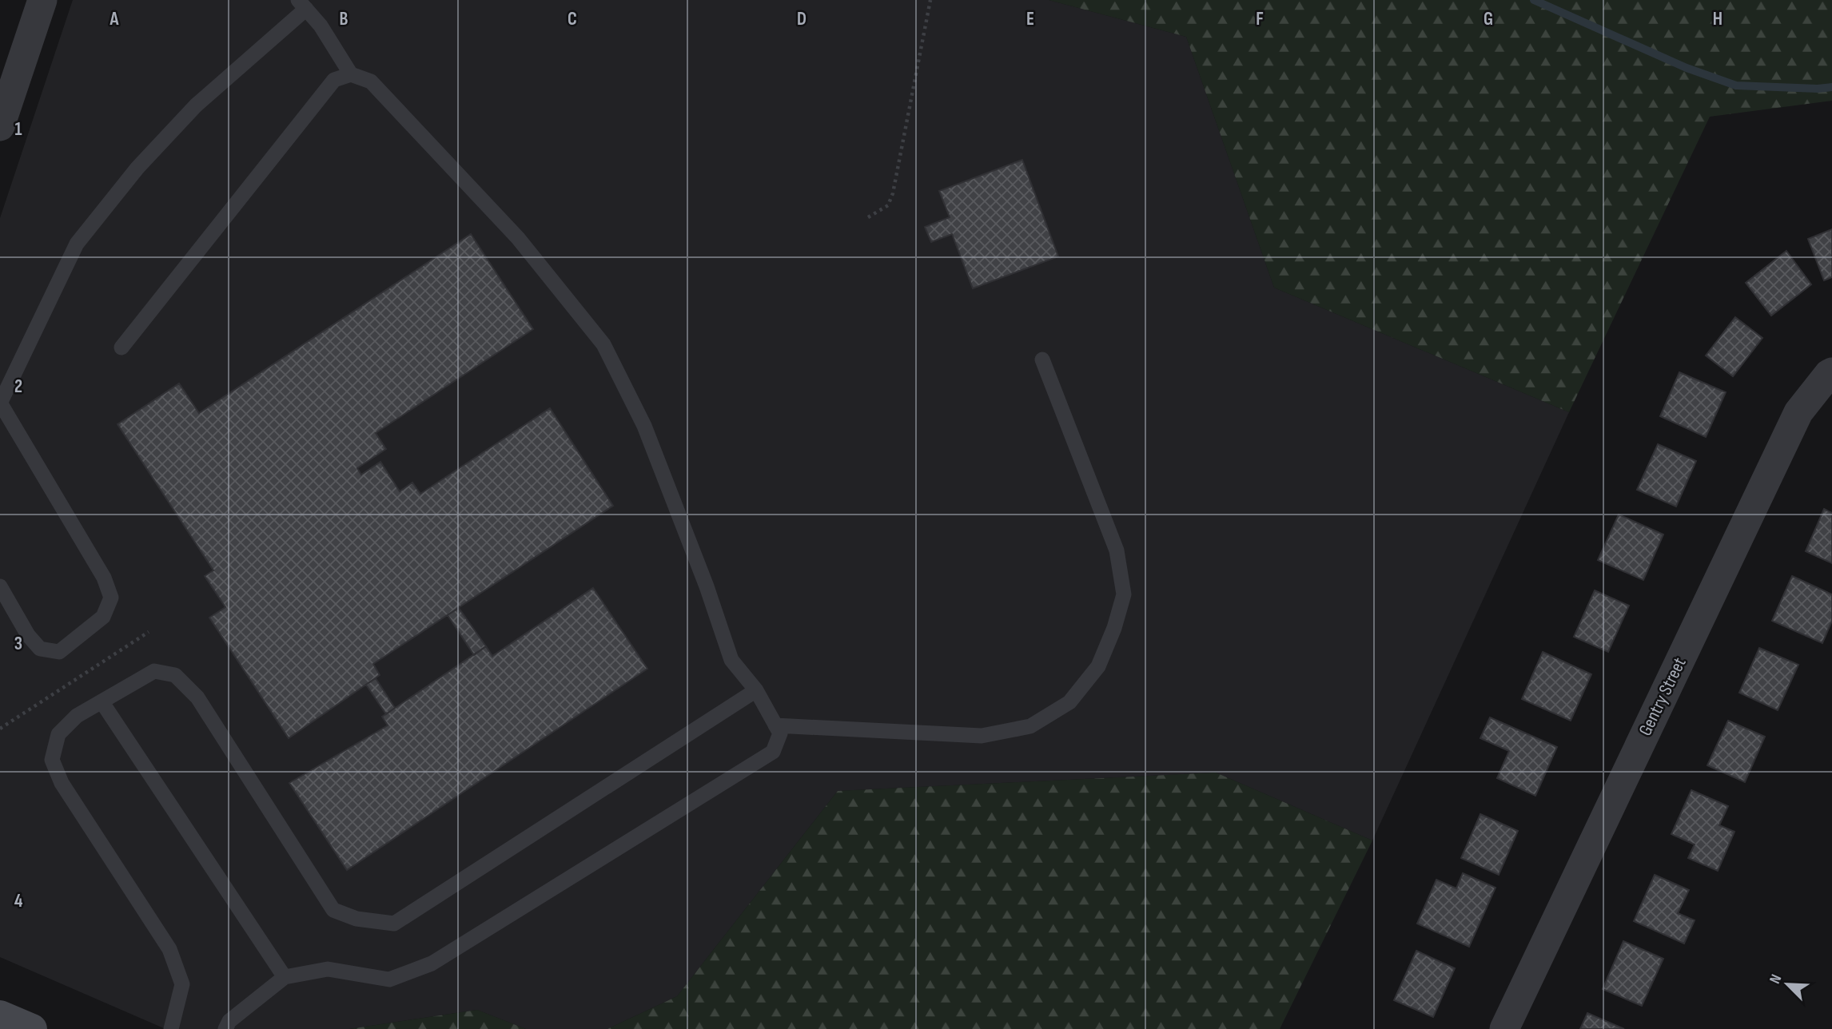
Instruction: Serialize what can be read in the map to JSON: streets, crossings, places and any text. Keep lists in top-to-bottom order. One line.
{"streets":{"street":["Gentry Street"]},"north":"top left","grid":{"columns":["A","B","C","D","E","F","G","H"],"rows":["1","2","3","4"]}}
